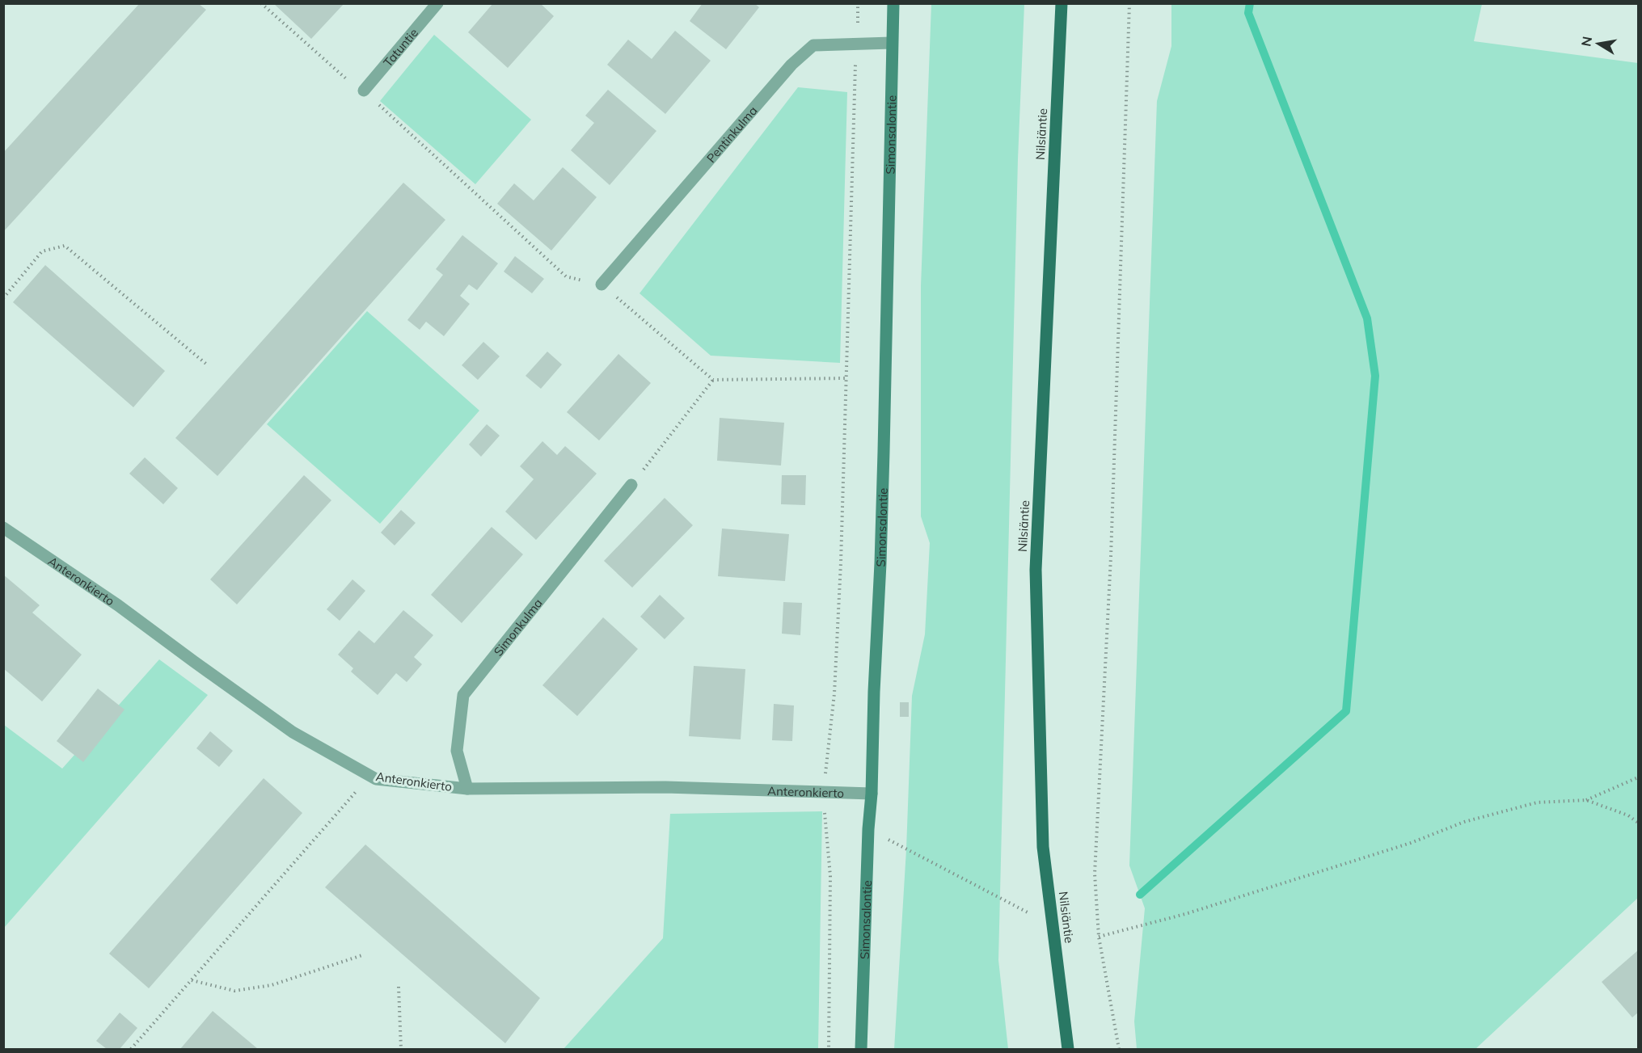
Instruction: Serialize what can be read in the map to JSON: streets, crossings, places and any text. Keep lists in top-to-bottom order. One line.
{"streets":{"main road":["Nilsiäntie"],"street":["Tatuntie","Pentinkulma","Simonsalontie","Anteronkierto","Simonkulma"]},"crossings":[["Pentinkulma","Simonsalontie"],["Simonsalontie","Anteronkierto"],["Anteronkierto","Simonkulma"]],"north":"left"}
